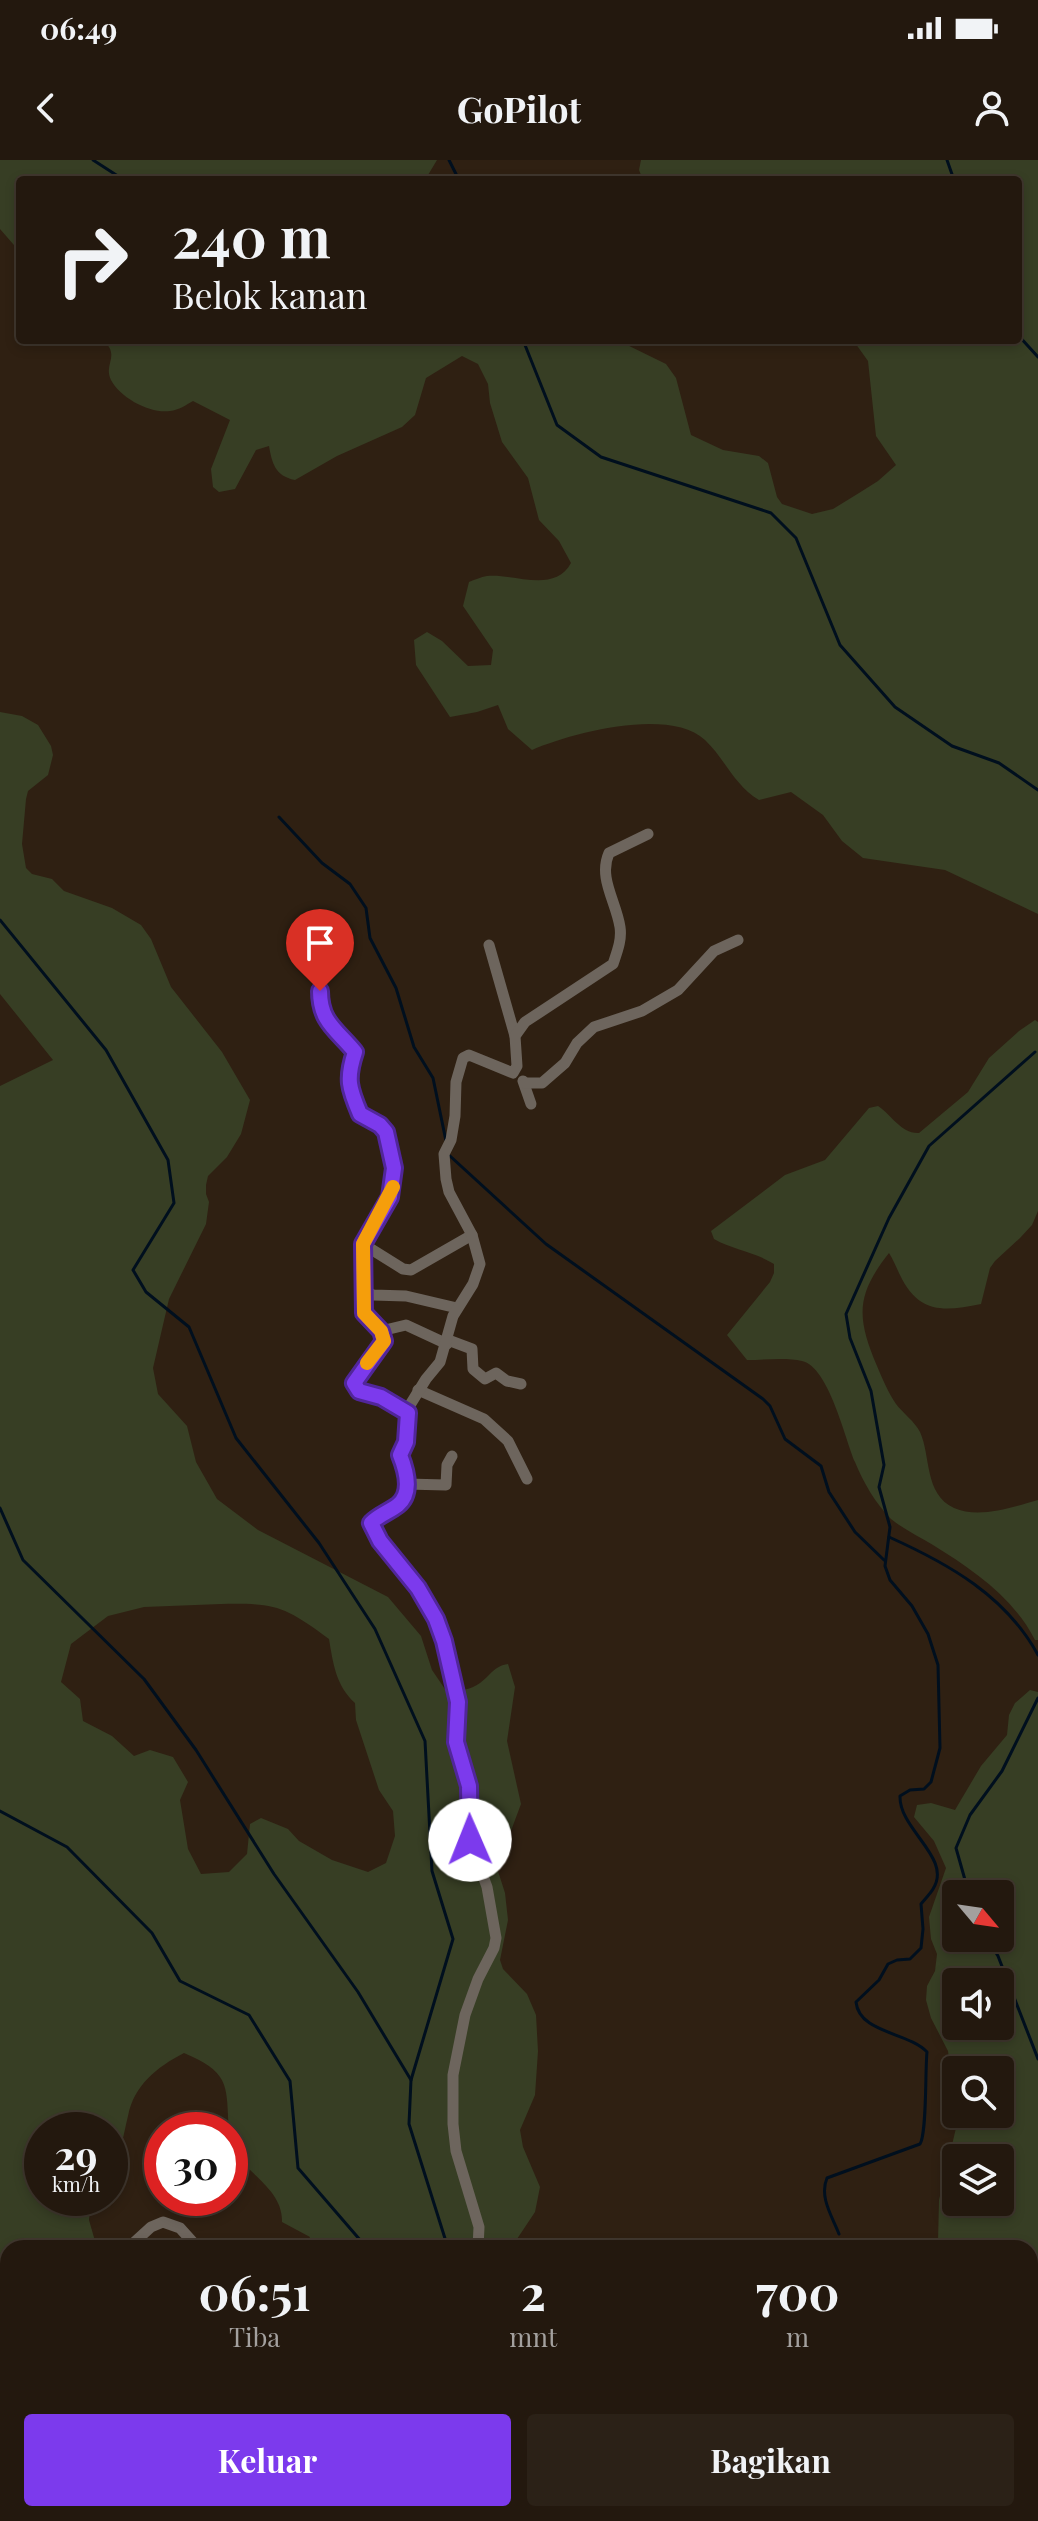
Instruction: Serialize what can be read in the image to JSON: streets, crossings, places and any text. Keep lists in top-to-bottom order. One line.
{"north":"bottom right","page":{"status":"06:49","header":"GoPilot","turn":["240 m","Belok kanan"],"speed":"29 km/h","limit":"30","eta":["06:51","Tiba","2","mnt","700","m"],"buttons":["Keluar","Bagikan"]}}
